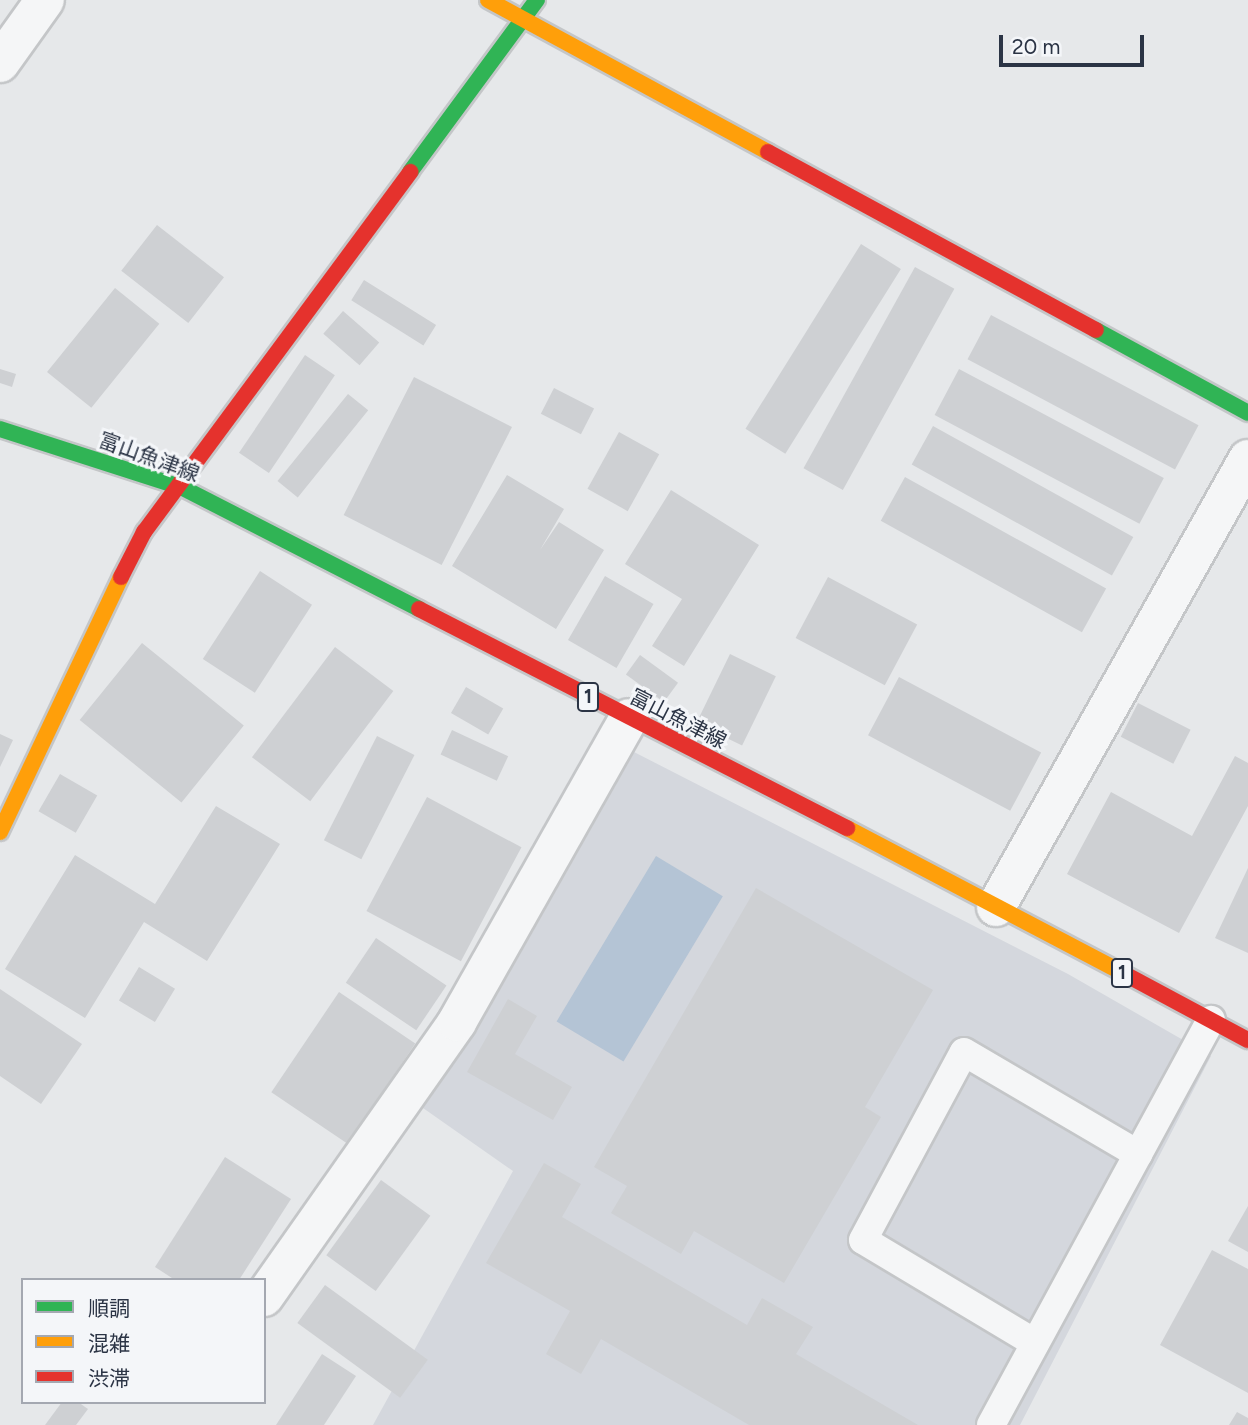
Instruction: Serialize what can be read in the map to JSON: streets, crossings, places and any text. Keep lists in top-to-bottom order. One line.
{"streets":{"street":["富山魚津線","1"]},"legend":["順調","混雑","渋滞"],"scale_bar":"20 m"}
